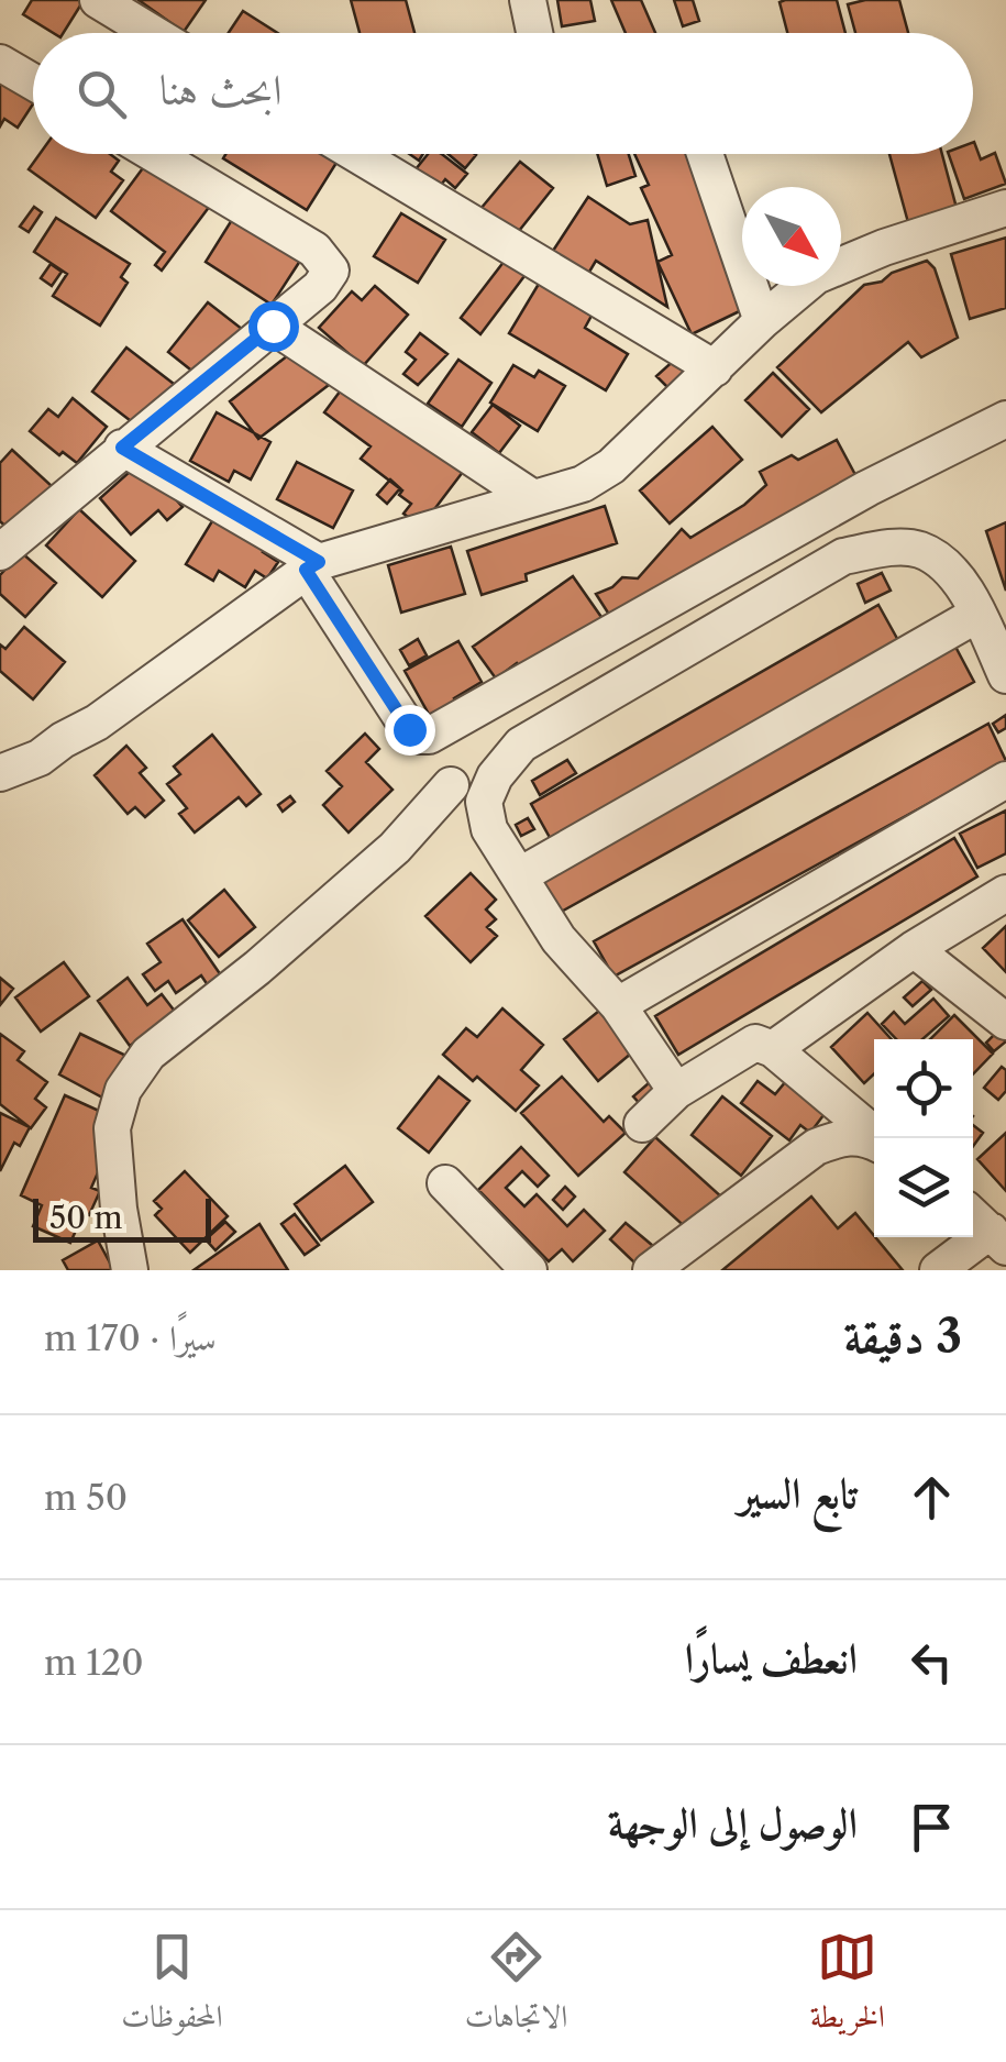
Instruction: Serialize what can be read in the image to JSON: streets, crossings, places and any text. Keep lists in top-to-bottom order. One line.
{"scale_bar":"50 m","north":"bottom right","page":{"search":"ابحث هنا","scale":"50 m","heading":["3 دقيقة","سيرًا · 170 m"],"list":[["تابع السير","50 m"],["انعطف يسارًا","120 m"],"الوصول إلى الوجهة"],"nav":["الخريطة","الاتجاهات","المحفوظات"]}}
